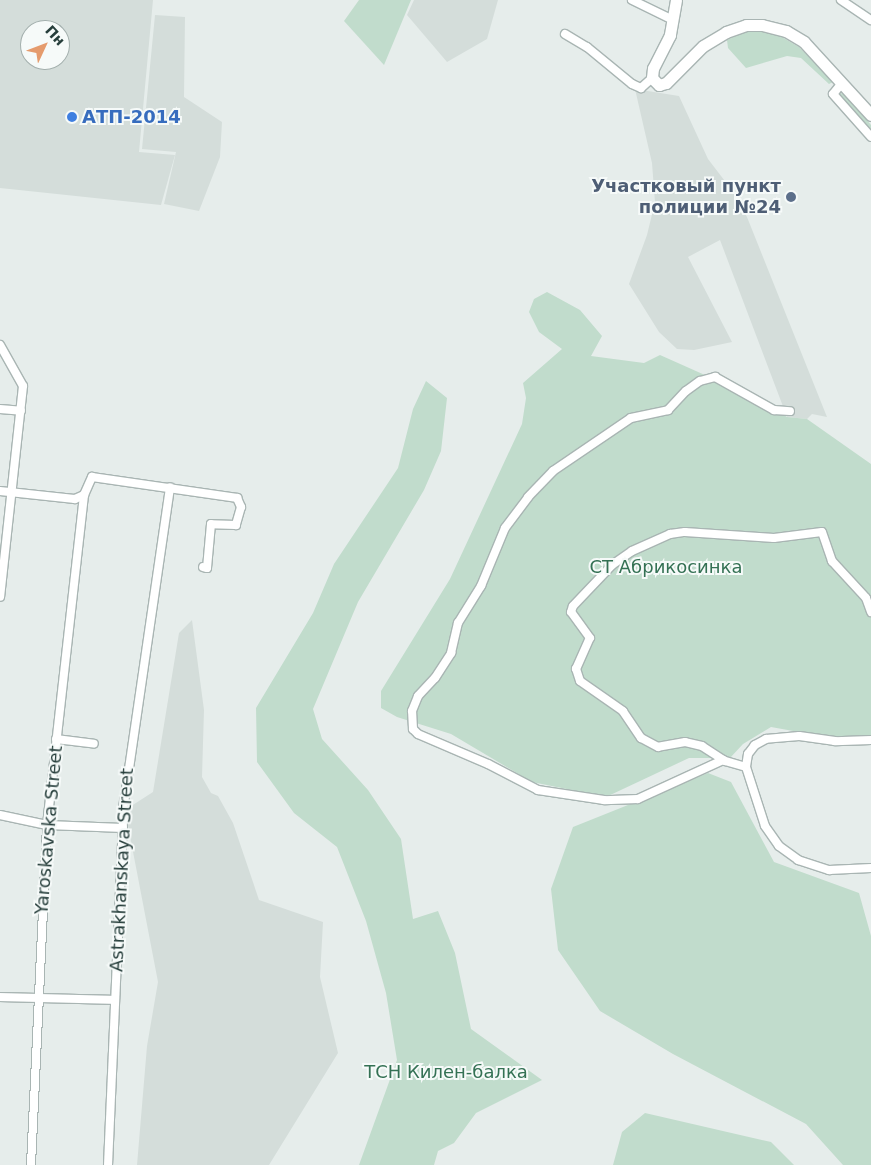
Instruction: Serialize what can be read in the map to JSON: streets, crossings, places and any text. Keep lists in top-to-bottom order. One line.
{"streets":{"street":["Yaroskavska Street","Astrakhanskaya Street"]},"parks":["СТ Абрикосинка","ТСН Килен-балка"],"places":["АТП-2014","Участковый пункт полиции №24"],"north":"top right"}
